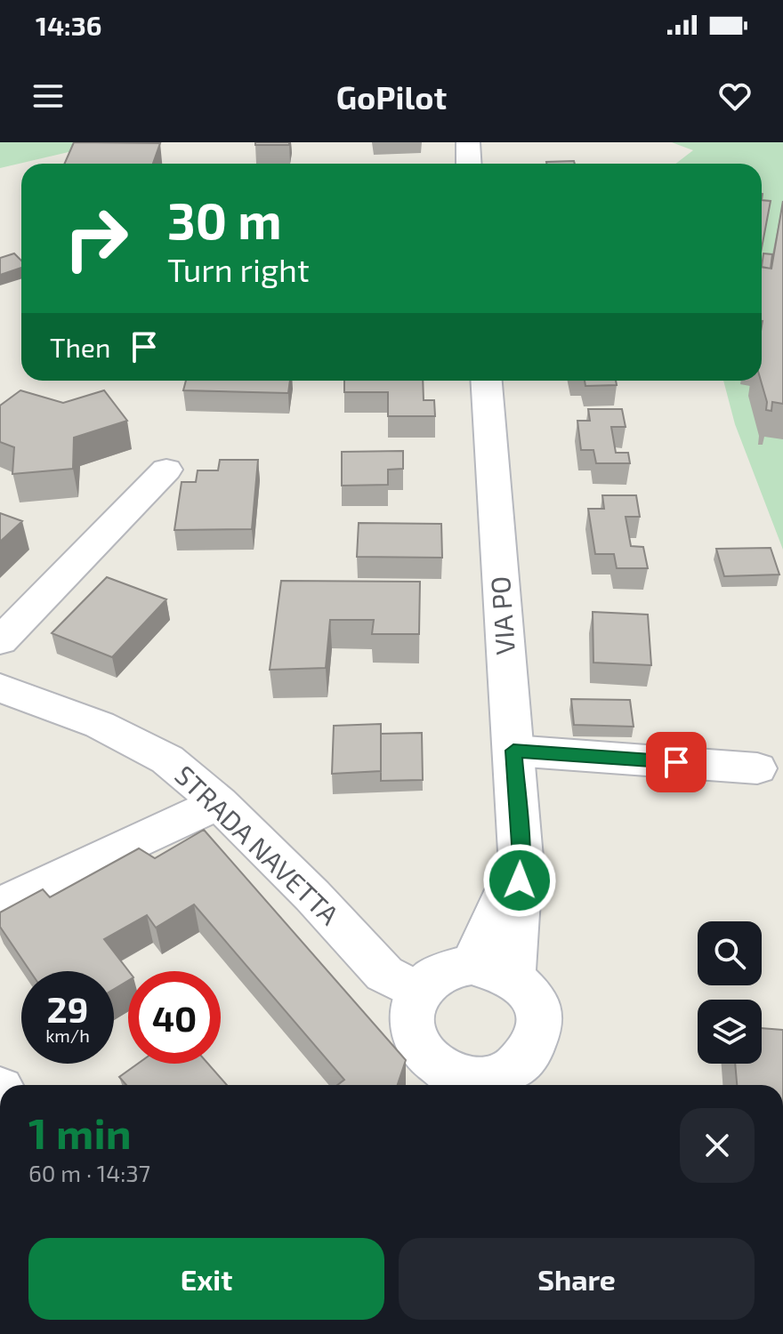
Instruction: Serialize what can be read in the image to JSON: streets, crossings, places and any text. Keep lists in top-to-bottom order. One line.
{"streets":{"street":["VIA PO","STRADA NAVETTA"]},"crossings":[["VIA PO","STRADA NAVETTA"]],"page":{"status":"14:36","header":"GoPilot","turn":["30 m","Turn right"],"then":"Then","speed":"29 km/h","limit":"40","heading":["1 min","60 m · 14:37"],"buttons":["Exit","Share"]}}
